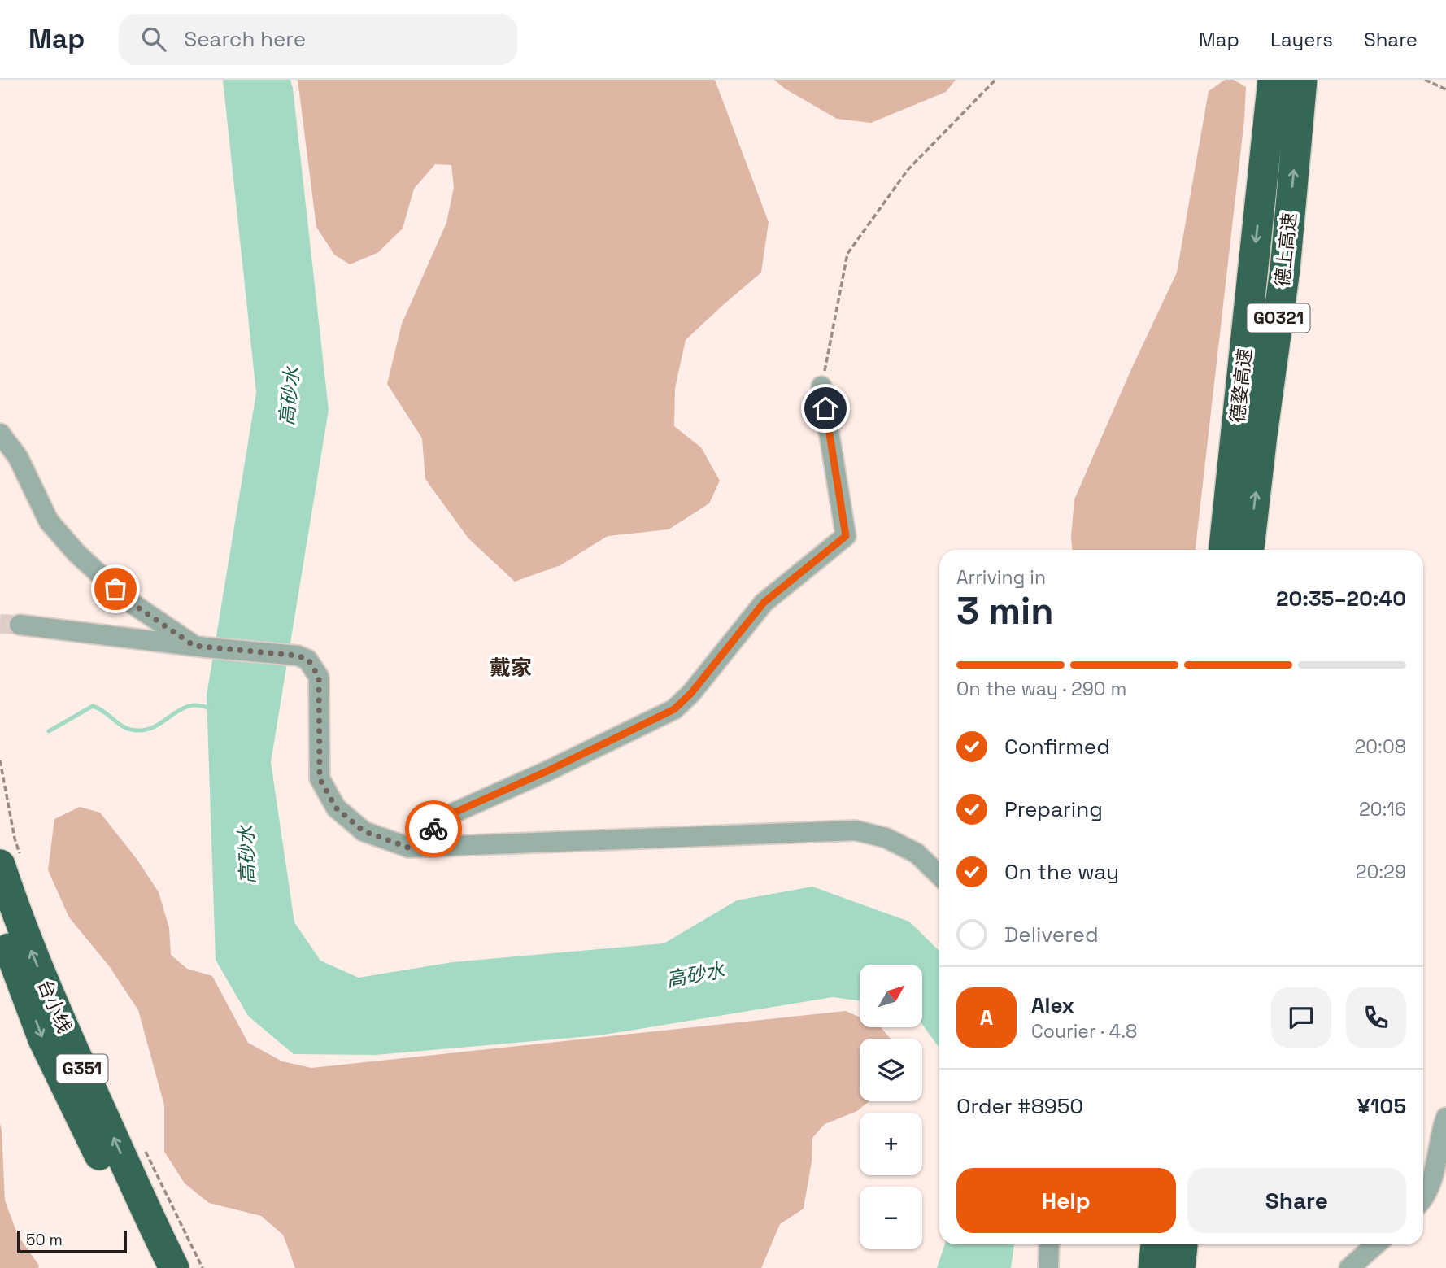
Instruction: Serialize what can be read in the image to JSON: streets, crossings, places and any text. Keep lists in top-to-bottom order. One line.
{"streets":{"highway":["德上高速","G0321","德婺高速","台小线","G351"]},"one_way":["德上高速","德婺高速"],"districts":["戴家"],"water":["高砂水"],"scale_bar":"50 m","north":"top right","page":{"header":"Map","search":"Search here","nav":["Map","Layers","Share"],"heading":["3 min","Arriving in","20:35–20:40"],"panel":["Alex","Courier · 4.8","Order #8950","¥105"],"bar":"On the way · 290 m","list":[["Confirmed","20:08"],["Preparing","20:16"],["On the way","20:29"],"Delivered"],"map_buttons":["+","−"],"round":"A","buttons":["Help","Share"],"scale":"50 m"}}
